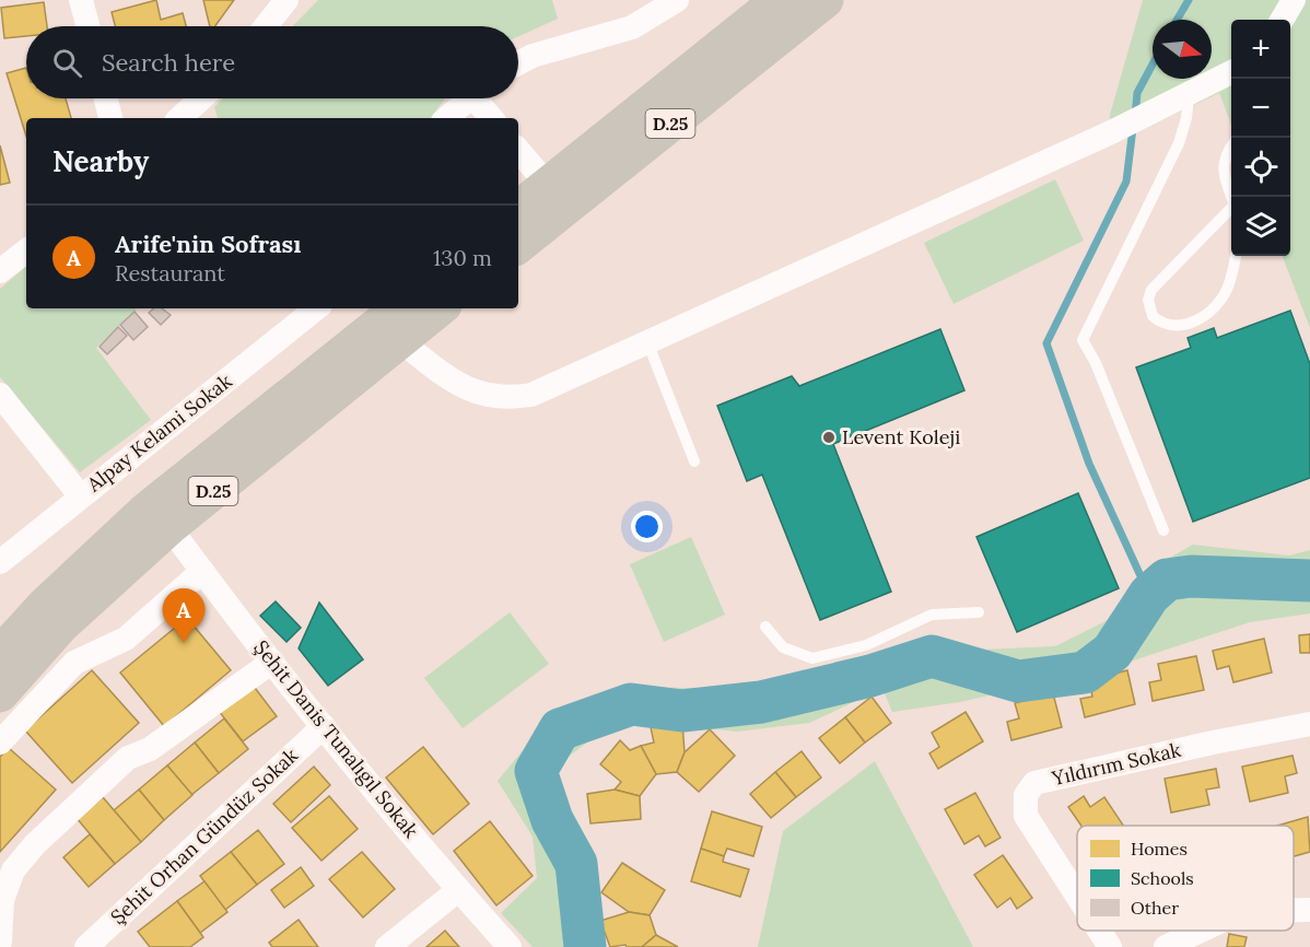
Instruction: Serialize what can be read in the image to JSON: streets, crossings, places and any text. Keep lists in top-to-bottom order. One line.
{"streets":{"main road":["D.25"],"street":["Alpay Kelami Sokak","Şehit Danis Tunalıgıl Sokak","Yıldırım Sokak","Şehit Orhan Gündüz Sokak"]},"crossings":[["D.25","Şehit Danis Tunalıgıl Sokak"],["Şehit Danis Tunalıgıl Sokak","Şehit Orhan Gündüz Sokak"]],"places":["Levent Koleji"],"legend":["Homes","Schools","Other"],"north":"right","page":{"map_buttons":["+","−"],"search":"Search here","heading":"Nearby","list":[{"mark":"A","name":"Arife'nin Sofrası","note":"Restaurant","value":"130 m"}],"pins":"A"}}
